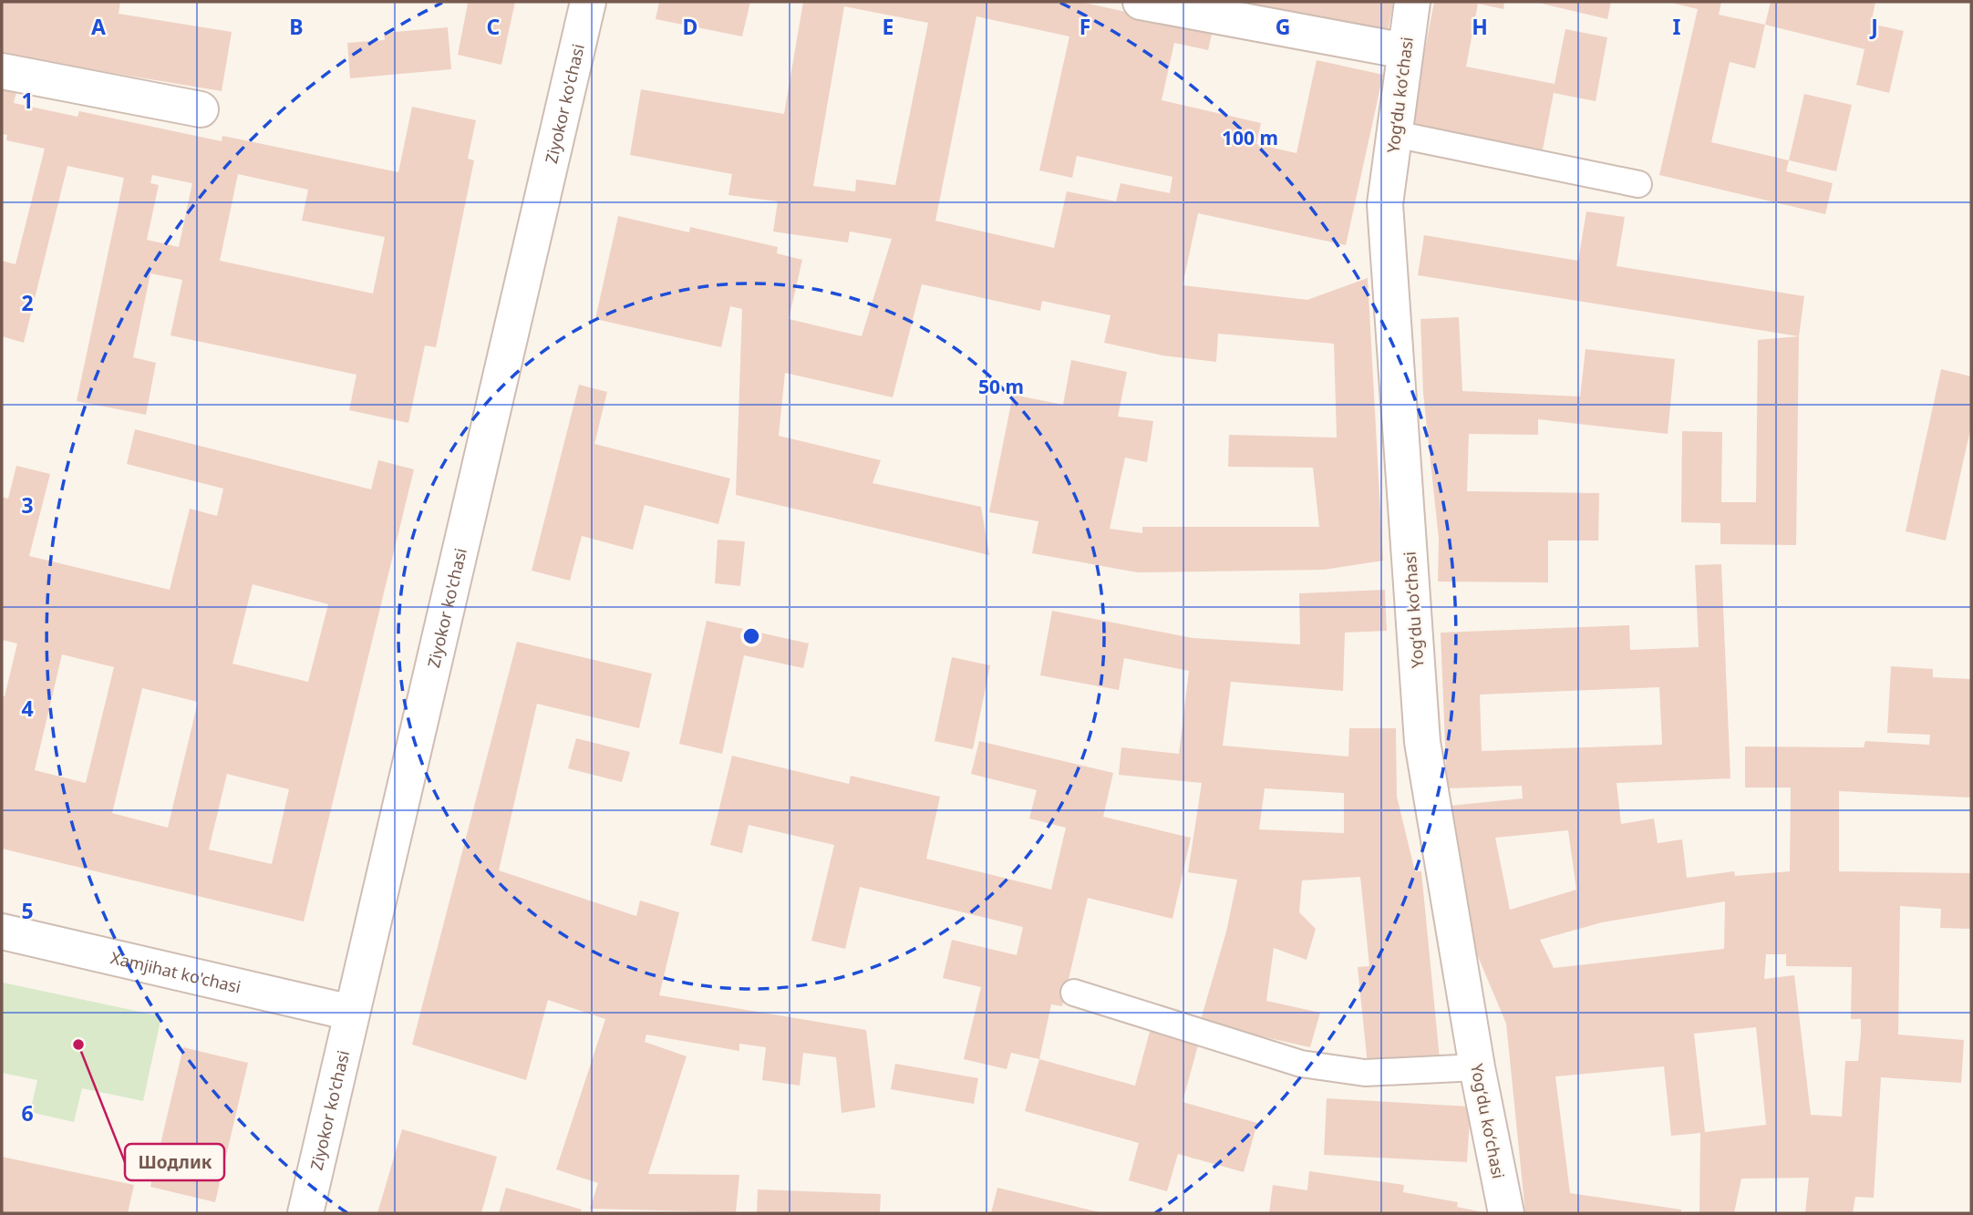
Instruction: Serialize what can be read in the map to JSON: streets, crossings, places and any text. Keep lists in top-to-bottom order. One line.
{"streets":{"street":["Yogʻdu koʻchasi","Ziyokor ko'chasi","Xamjihat ko'chasi"]},"crossings":[["Ziyokor ko'chasi","Xamjihat ko'chasi"]],"places":["Шодлик"],"grid":{"columns":["A","B","C","D","E","F","G","H","I","J"],"rows":["1","2","3","4","5","6"]},"rings":["100 m","50 m"]}
